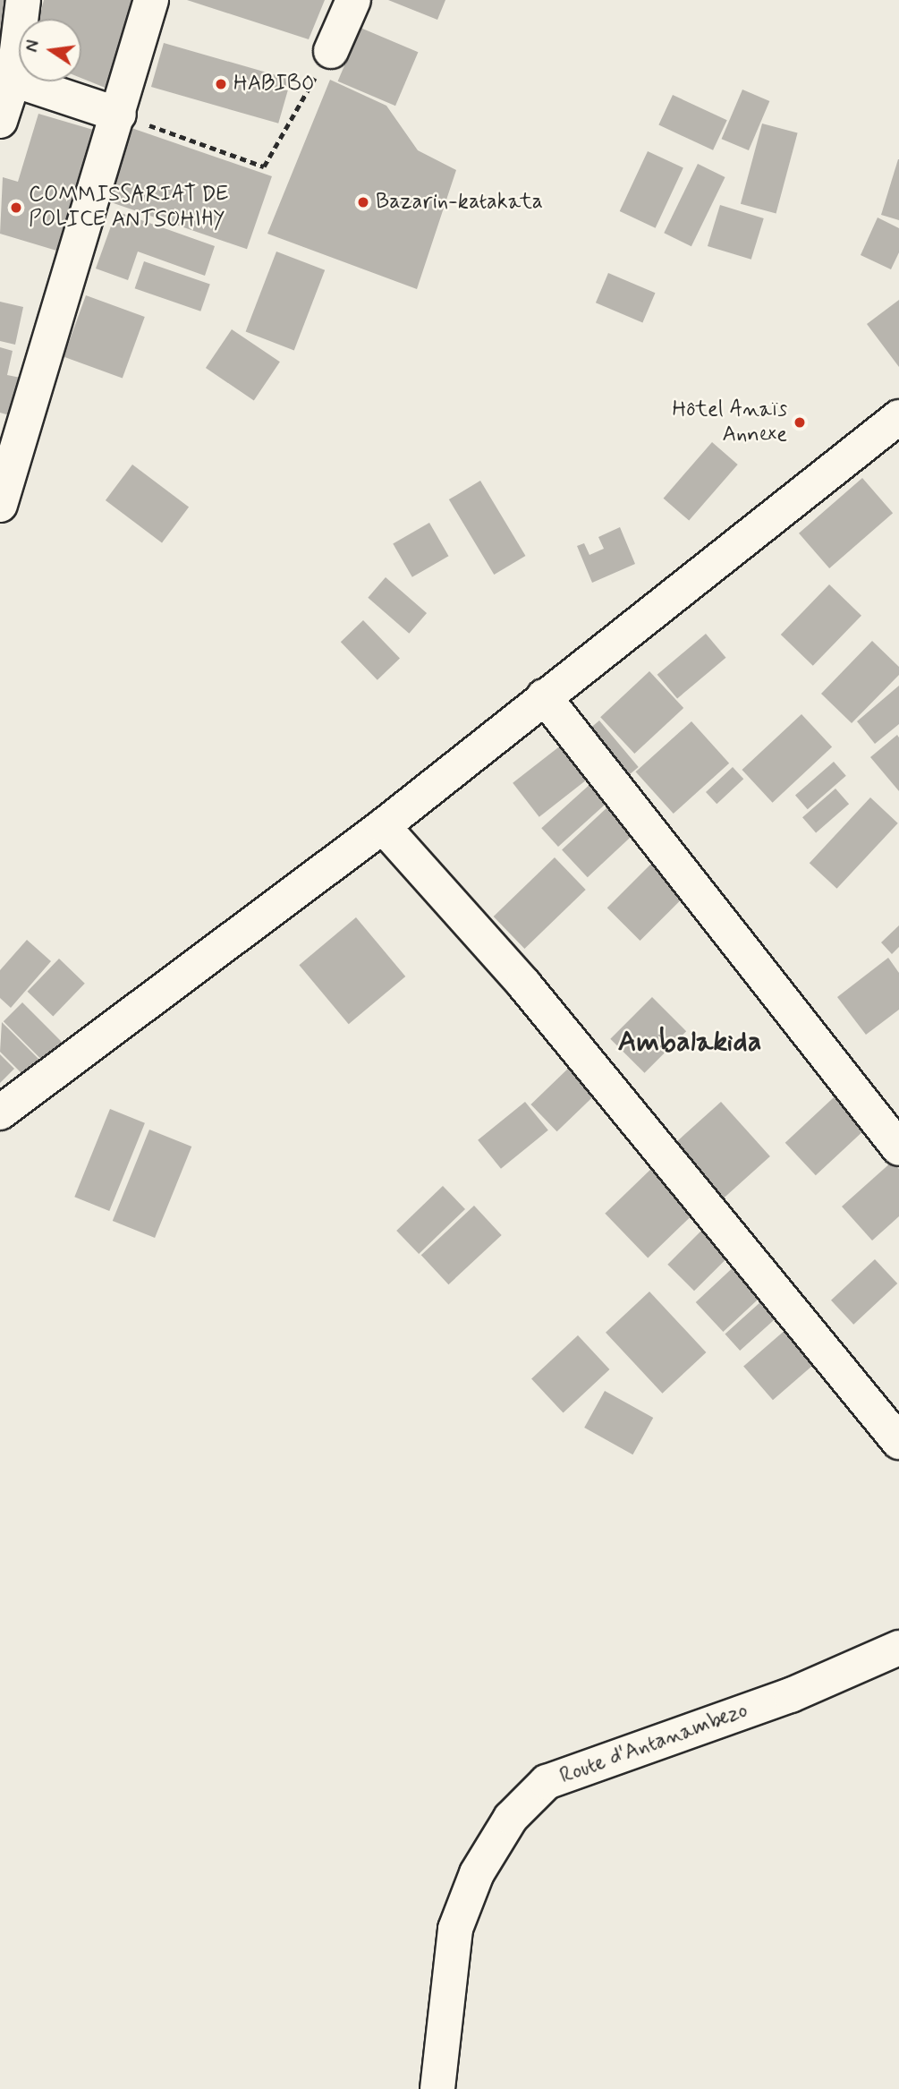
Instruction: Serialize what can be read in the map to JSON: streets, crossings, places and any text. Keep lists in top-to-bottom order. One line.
{"streets":{"street":["Route d'Antanambezo"]},"districts":["Ambalakida"],"places":["HABIBO","Bazarin-katakata","COMMISSARIAT DE POLICE ANTSOHIHY","Hôtel Anaïs Annexe"],"north":"left"}
